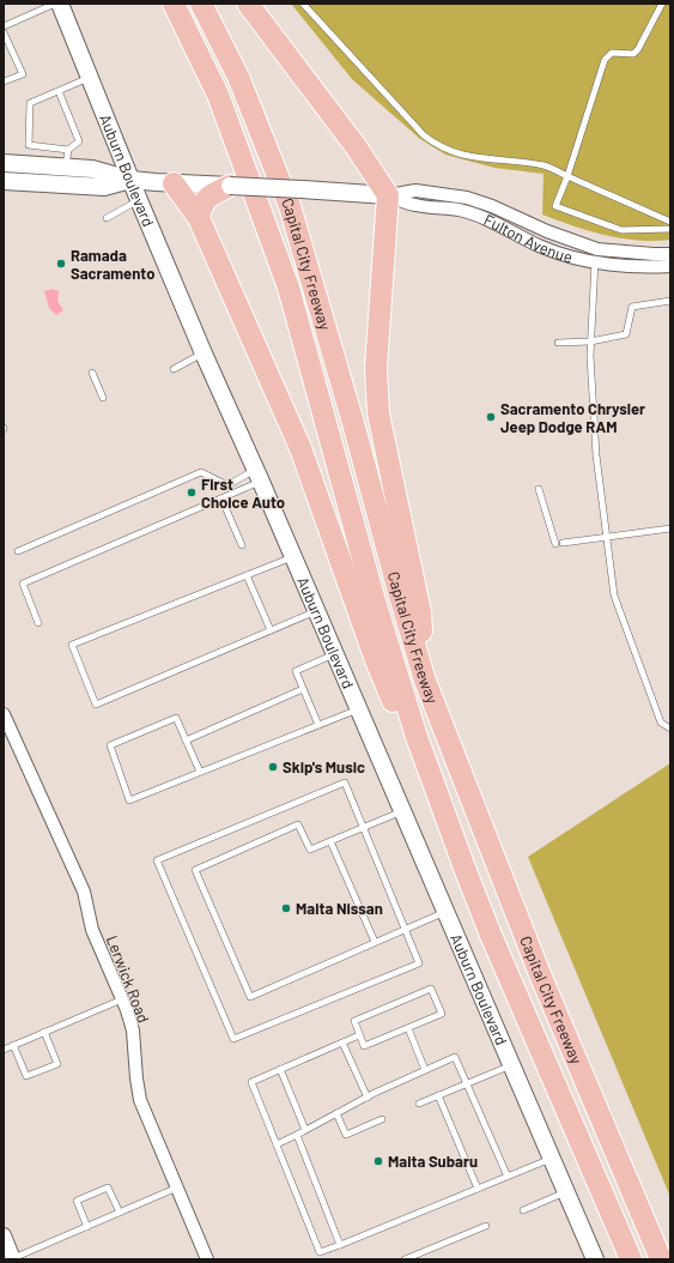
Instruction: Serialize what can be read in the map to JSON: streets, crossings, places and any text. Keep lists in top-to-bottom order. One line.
{"streets":{"highway":["Capital City Freeway"],"main road":["Auburn Boulevard","Fulton Avenue"],"street":["Lerwick Road"]},"crossings":[["Auburn Boulevard","Fulton Avenue"]],"places":["Ramada Sacramento","Sacramento Chrysler Jeep Dodge RAM","First Choice Auto","Skip's Music","Maita Nissan","Maita Subaru"]}
